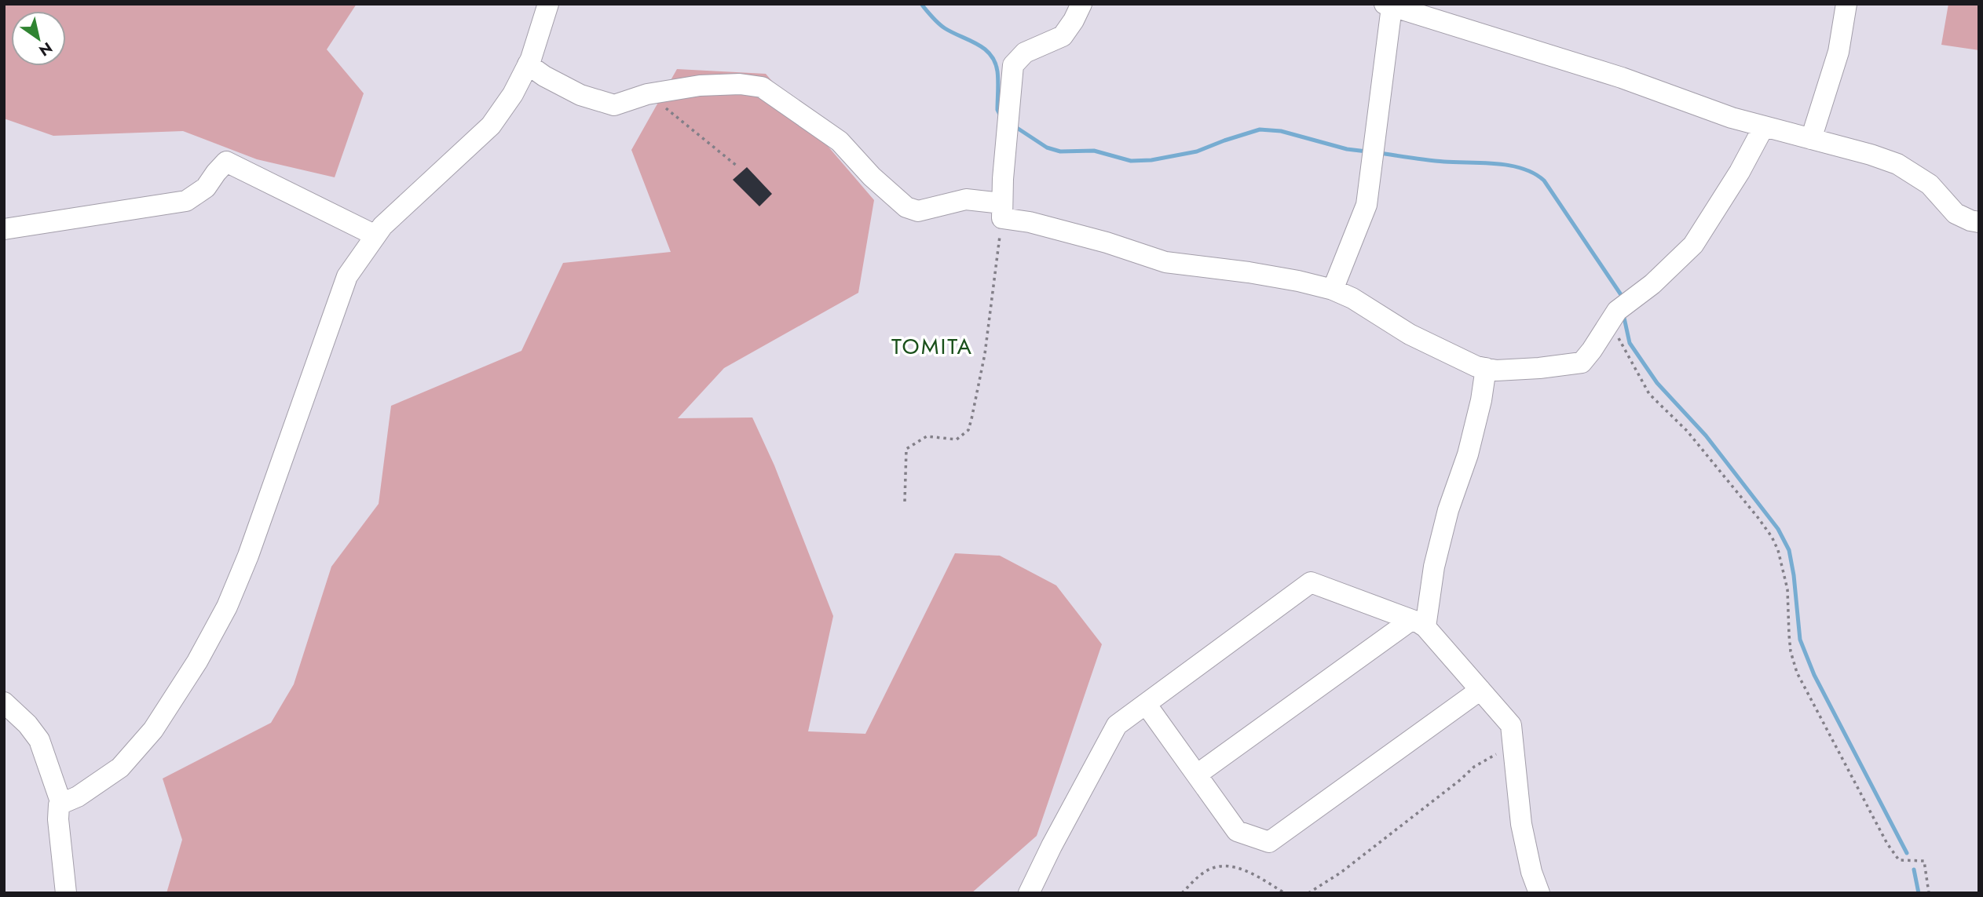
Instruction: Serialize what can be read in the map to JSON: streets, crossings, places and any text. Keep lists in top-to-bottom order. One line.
{"districts":["TOMITA"],"north":"bottom right"}
